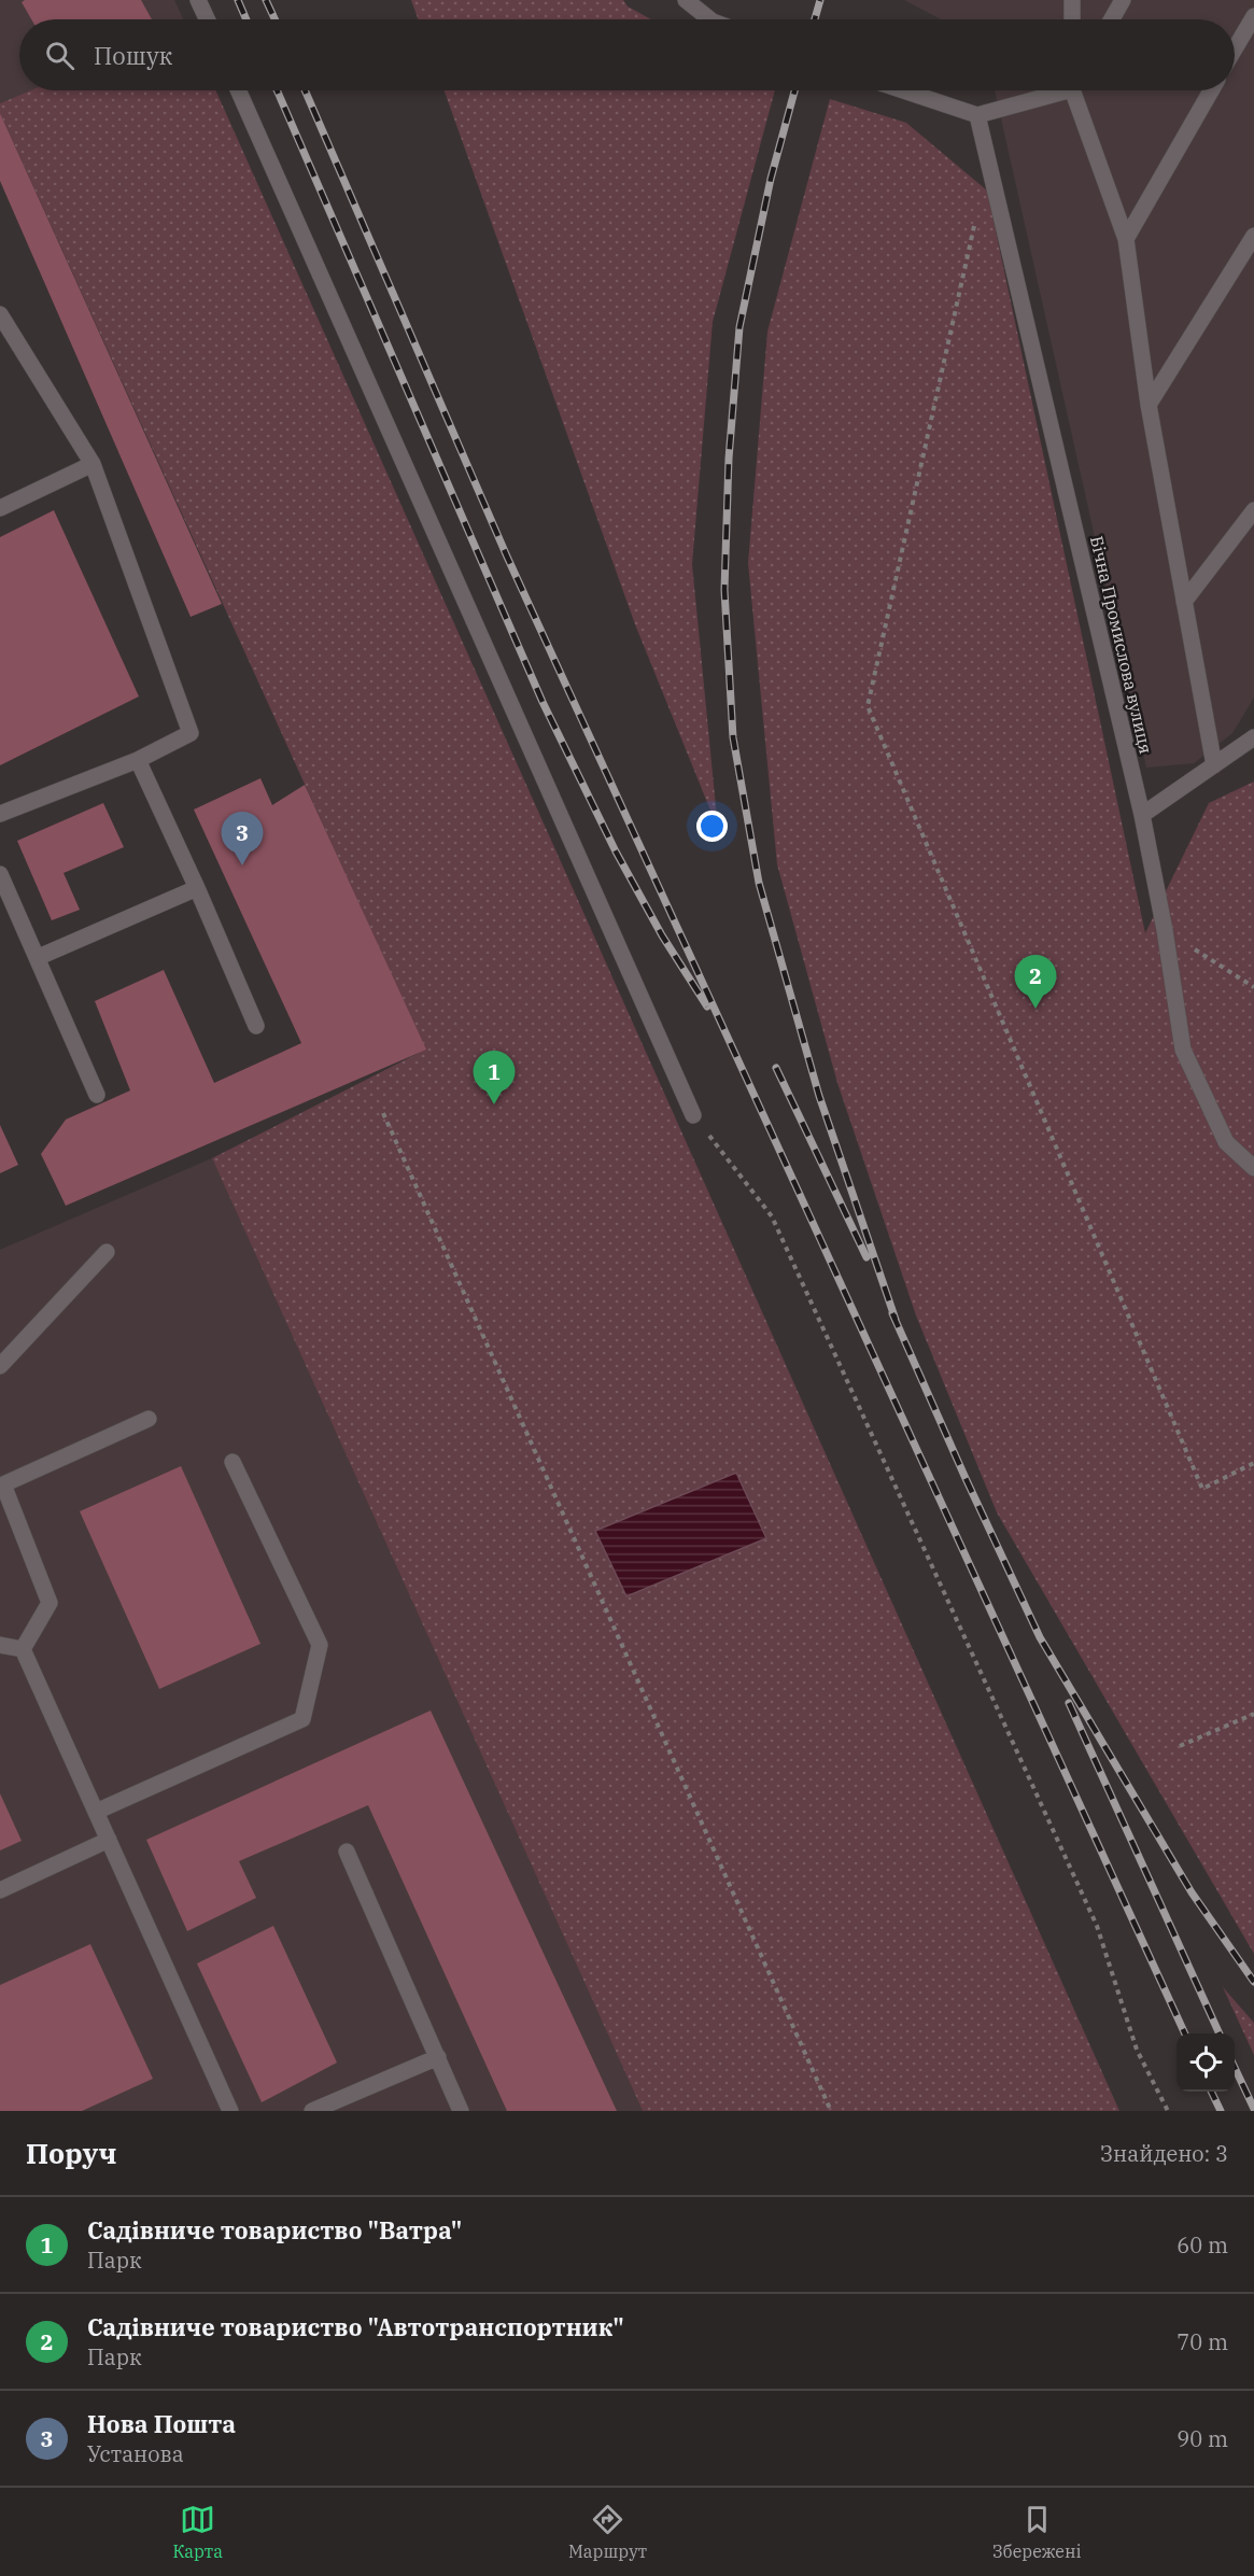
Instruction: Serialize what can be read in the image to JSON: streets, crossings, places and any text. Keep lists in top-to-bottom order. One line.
{"streets":{"lane":["Бічна Промислова вулиця"]},"page":{"search":"Пошук","pins":["3","2","1"],"heading":["Поруч","Знайдено: 3"],"list":[{"mark":"1","name":"Садівниче товариство \"Ватра\"","note":"Парк","value":"60 m"},{"mark":"2","name":"Садівниче товариство \"Автотранспортник\"","note":"Парк","value":"70 m"},{"mark":"3","name":"Нова Пошта","note":"Установа","value":"90 m"}],"nav":["Карта","Маршрут","Збережені"]}}
